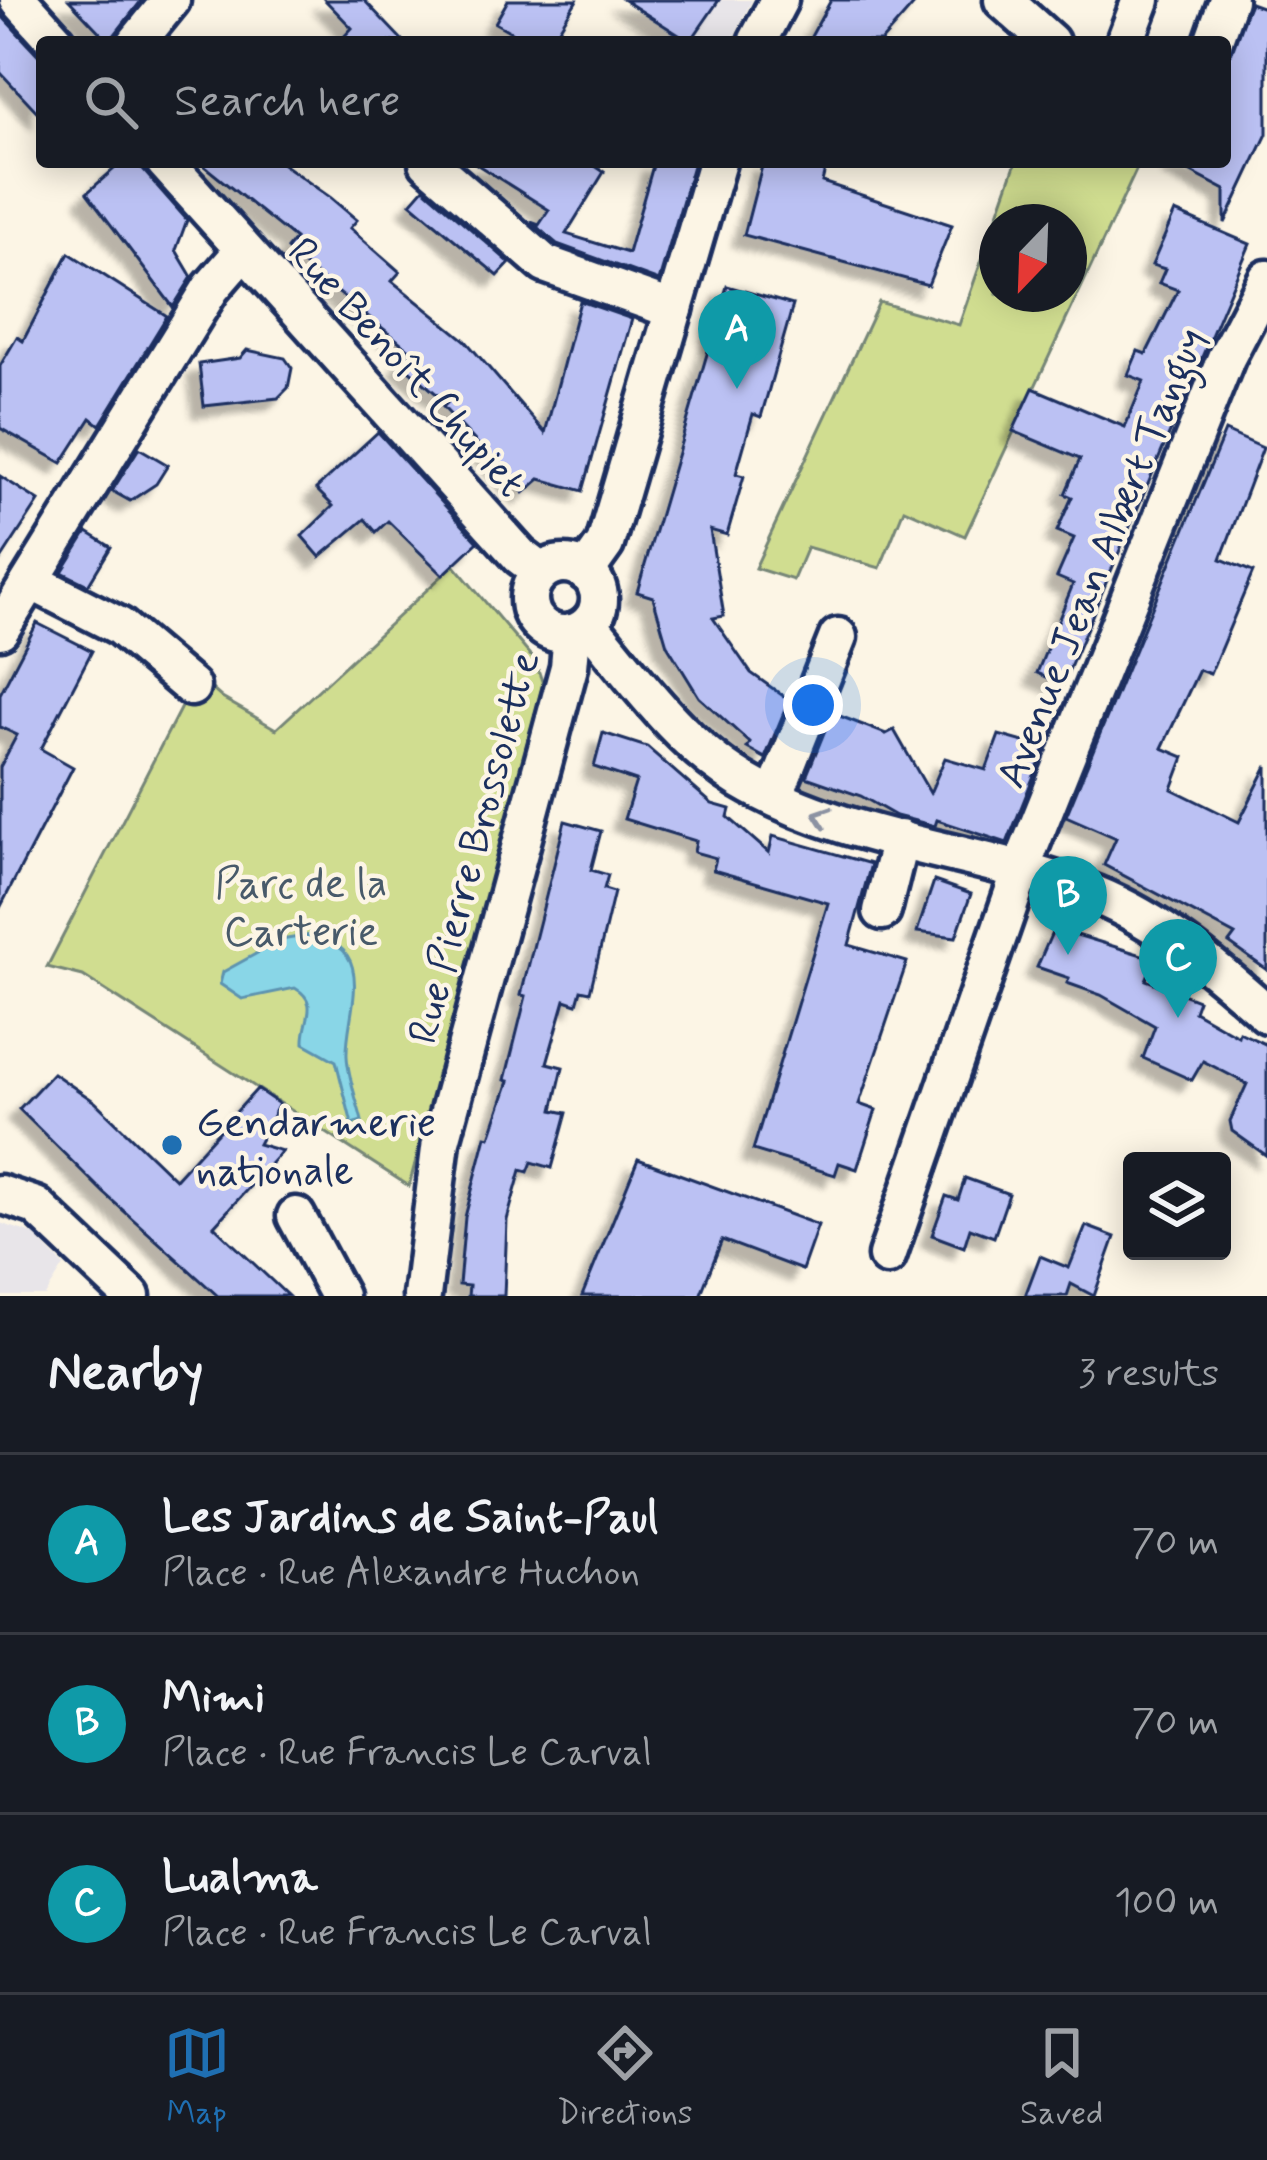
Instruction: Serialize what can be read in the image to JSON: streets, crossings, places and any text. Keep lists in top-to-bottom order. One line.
{"streets":{"street":["Rue Benoît Chupiet","Avenue Jean Albert Tanguy","Rue Pierre Brossolette"]},"crossings":[["Rue Benoît Chupiet","Rue Pierre Brossolette"]],"parks":["Parc de la Carterie"],"places":["Gendarmerie nationale"],"north":"bottom left","page":{"search":"Search here","pins":["A","B","C"],"heading":["Nearby","3 results"],"list":[{"mark":"A","name":"Les Jardins de Saint-Paul","note":"Place · Rue Alexandre Huchon","value":"70 m"},{"mark":"B","name":"Mimi","note":"Place · Rue Francis Le Carval","value":"70 m"},{"mark":"C","name":"Lualma","note":"Place · Rue Francis Le Carval","value":"100 m"}],"nav":["Map","Directions","Saved"]}}
